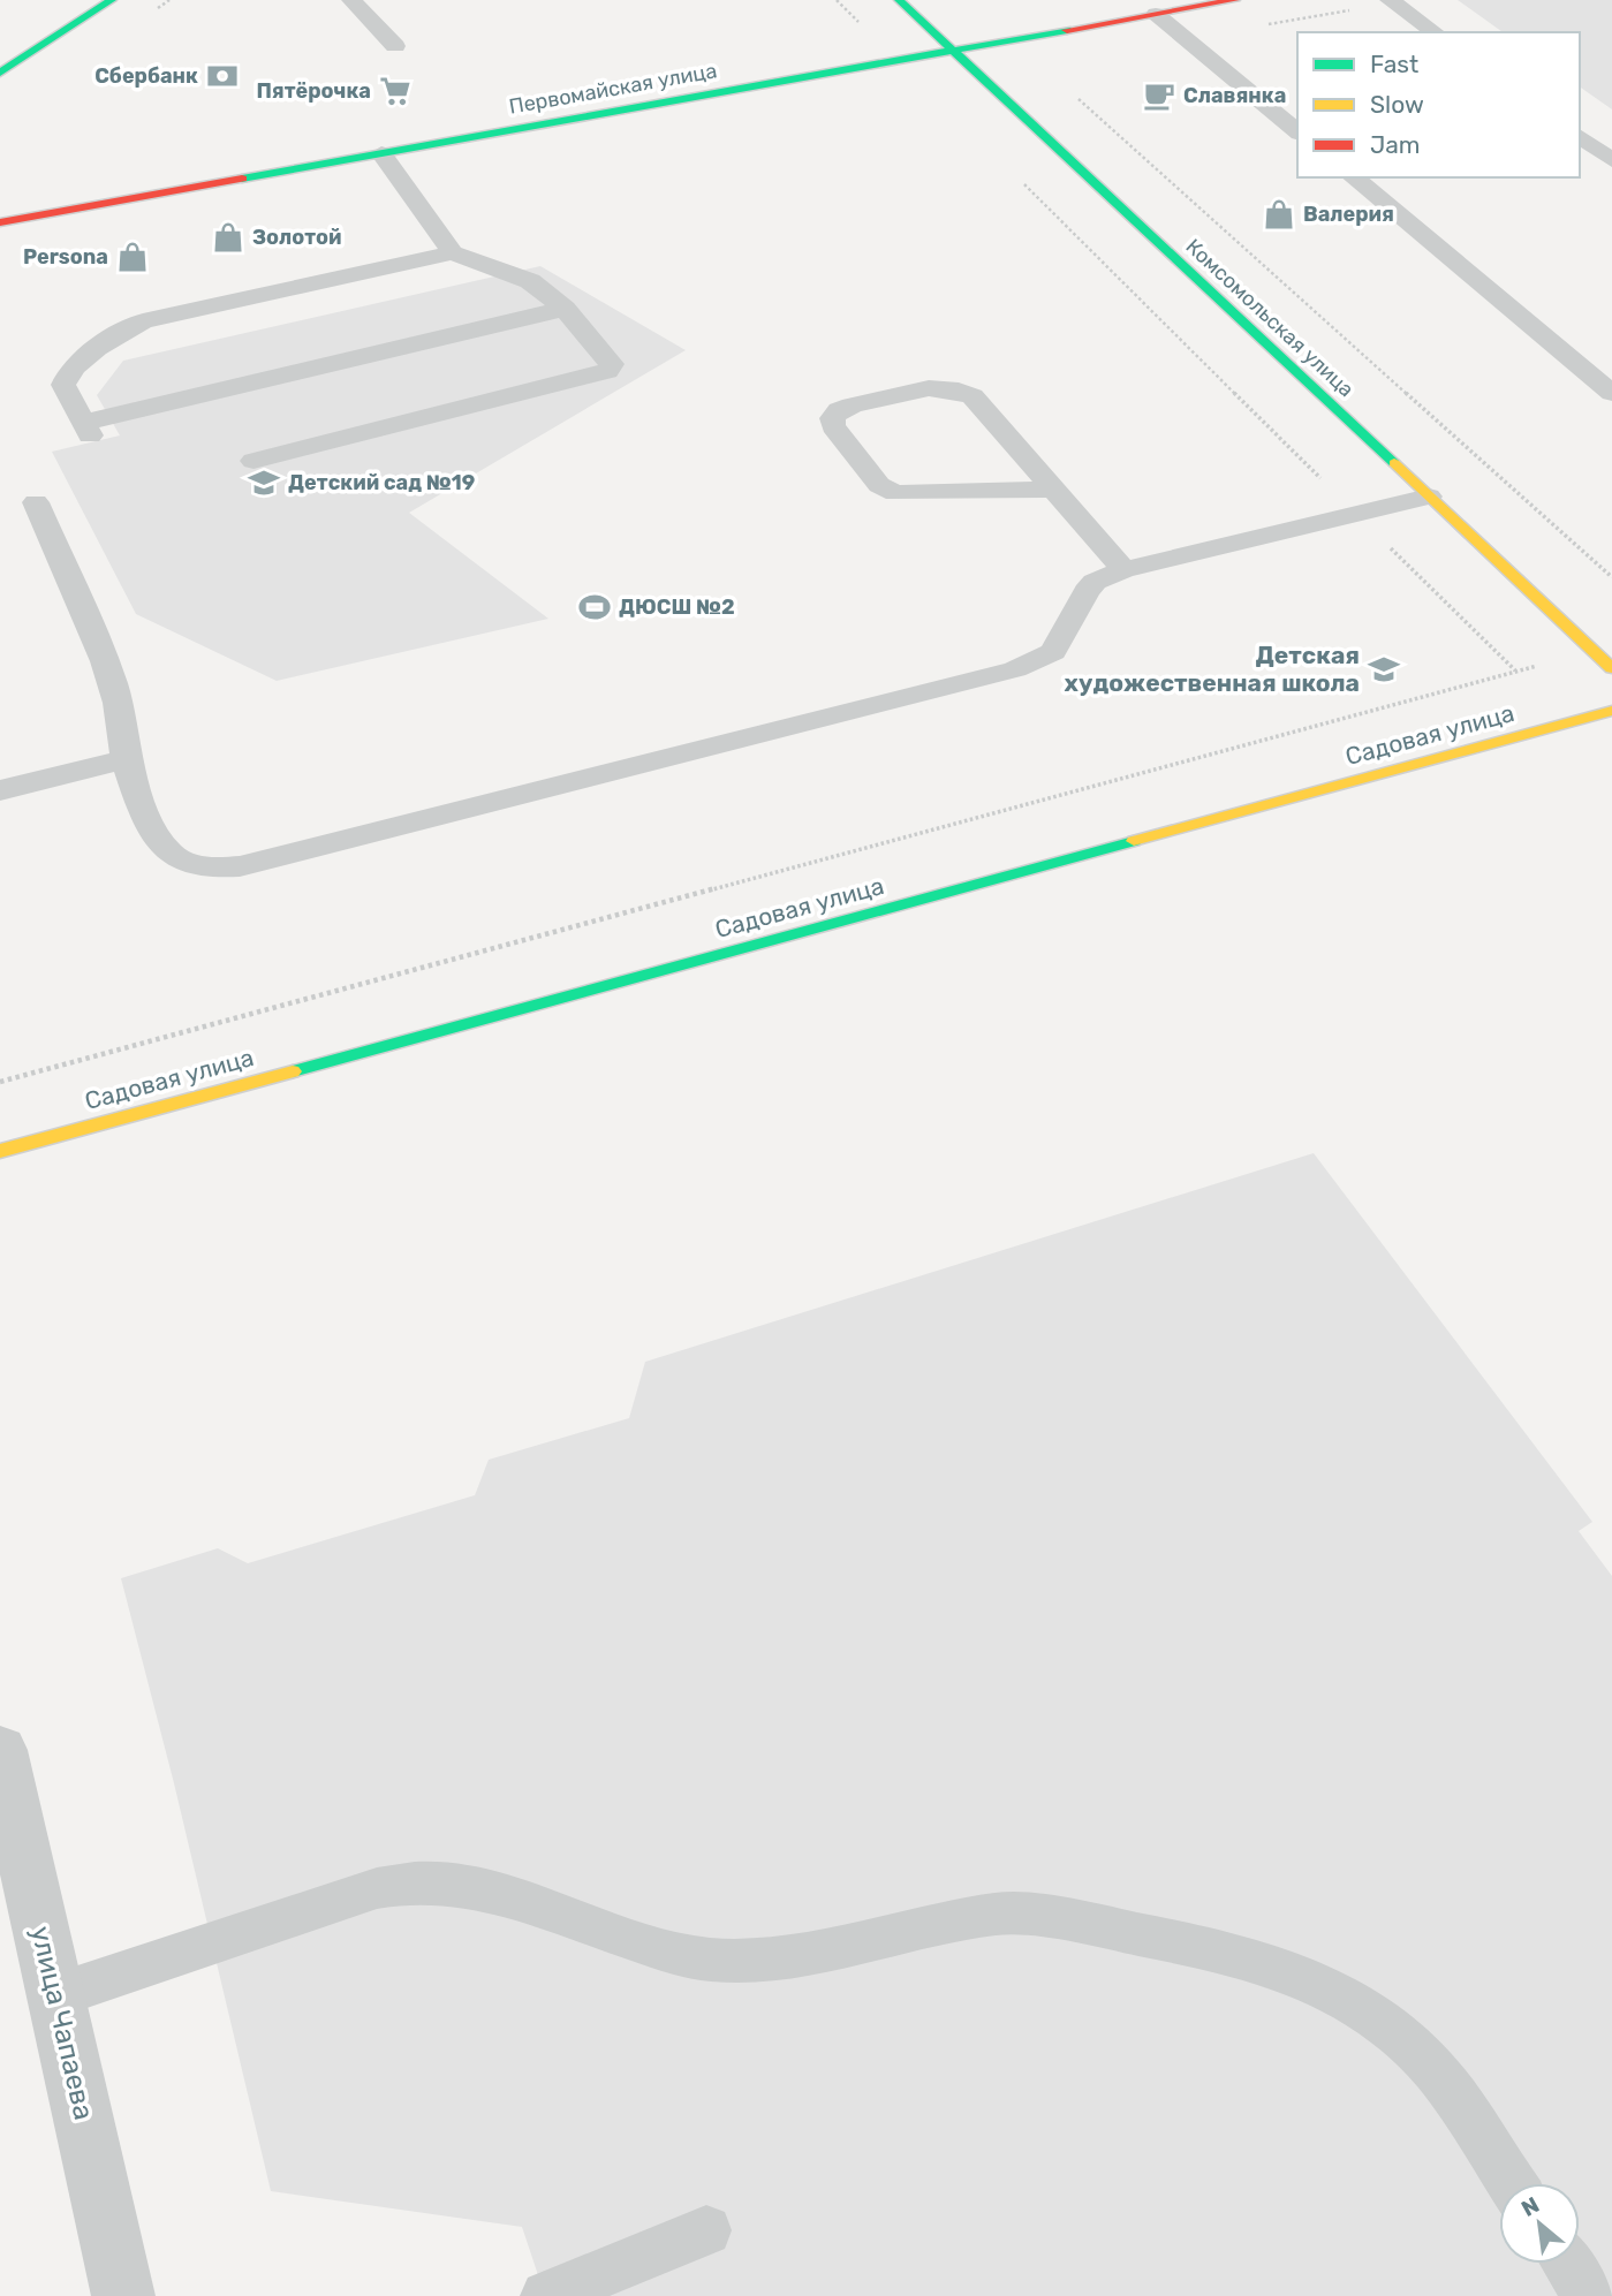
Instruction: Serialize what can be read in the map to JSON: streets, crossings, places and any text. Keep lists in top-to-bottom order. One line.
{"streets":{"street":["Первомайская улица","Комсомольская улица","Садовая улица","улица Чапаева"]},"crossings":[["Первомайская улица","Комсомольская улица"]],"places":{"bank":["Сбербанк"],"supermarket":["Пятёрочка"],"cafe":["Славянка"],"shop":["Валерия","Золотой","Persona"],"school or university":["Детский сад №19","Детская художественная школа"],"sports":["ДЮСШ №2"]},"legend":["Fast","Slow","Jam"],"north":"top left"}
